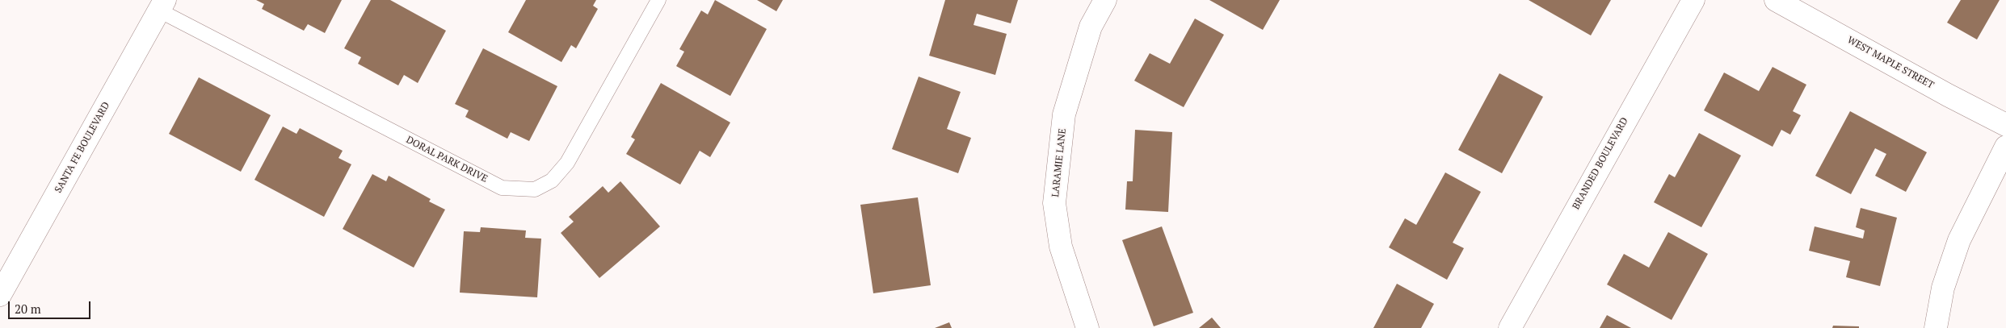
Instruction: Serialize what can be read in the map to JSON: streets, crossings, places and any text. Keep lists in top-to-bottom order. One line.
{"streets":{"street":["WEST MAPLE STREET","SANTA FE BOULEVARD","LARAMIE LANE","BRANDED BOULEVARD"],"lane":["DORAL PARK DRIVE"]},"crossings":[["SANTA FE BOULEVARD","DORAL PARK DRIVE"]],"scale_bar":"20 m"}
